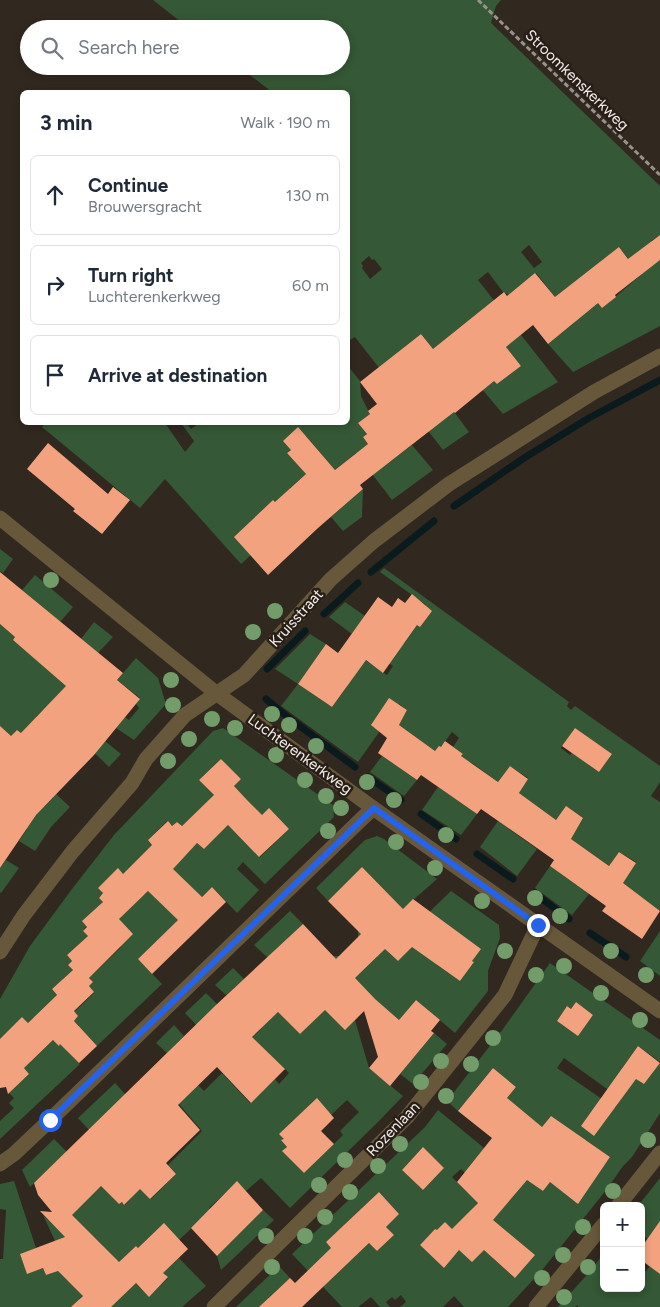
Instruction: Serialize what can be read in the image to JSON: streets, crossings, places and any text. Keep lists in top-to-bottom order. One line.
{"streets":{"street":["Kruisstraat","Luchterenkerkweg","Rozenlaan"],"path":["Stroomkenskerkweg"]},"crossings":[["Kruisstraat","Luchterenkerkweg"],["Luchterenkerkweg","Rozenlaan"]],"page":{"search":"Search here","heading":["3 min","Walk · 190 m"],"list":[["Continue","Brouwersgracht","130 m"],["Turn right","Luchterenkerkweg","60 m"],"Arrive at destination"],"map_buttons":["+","−"]}}
